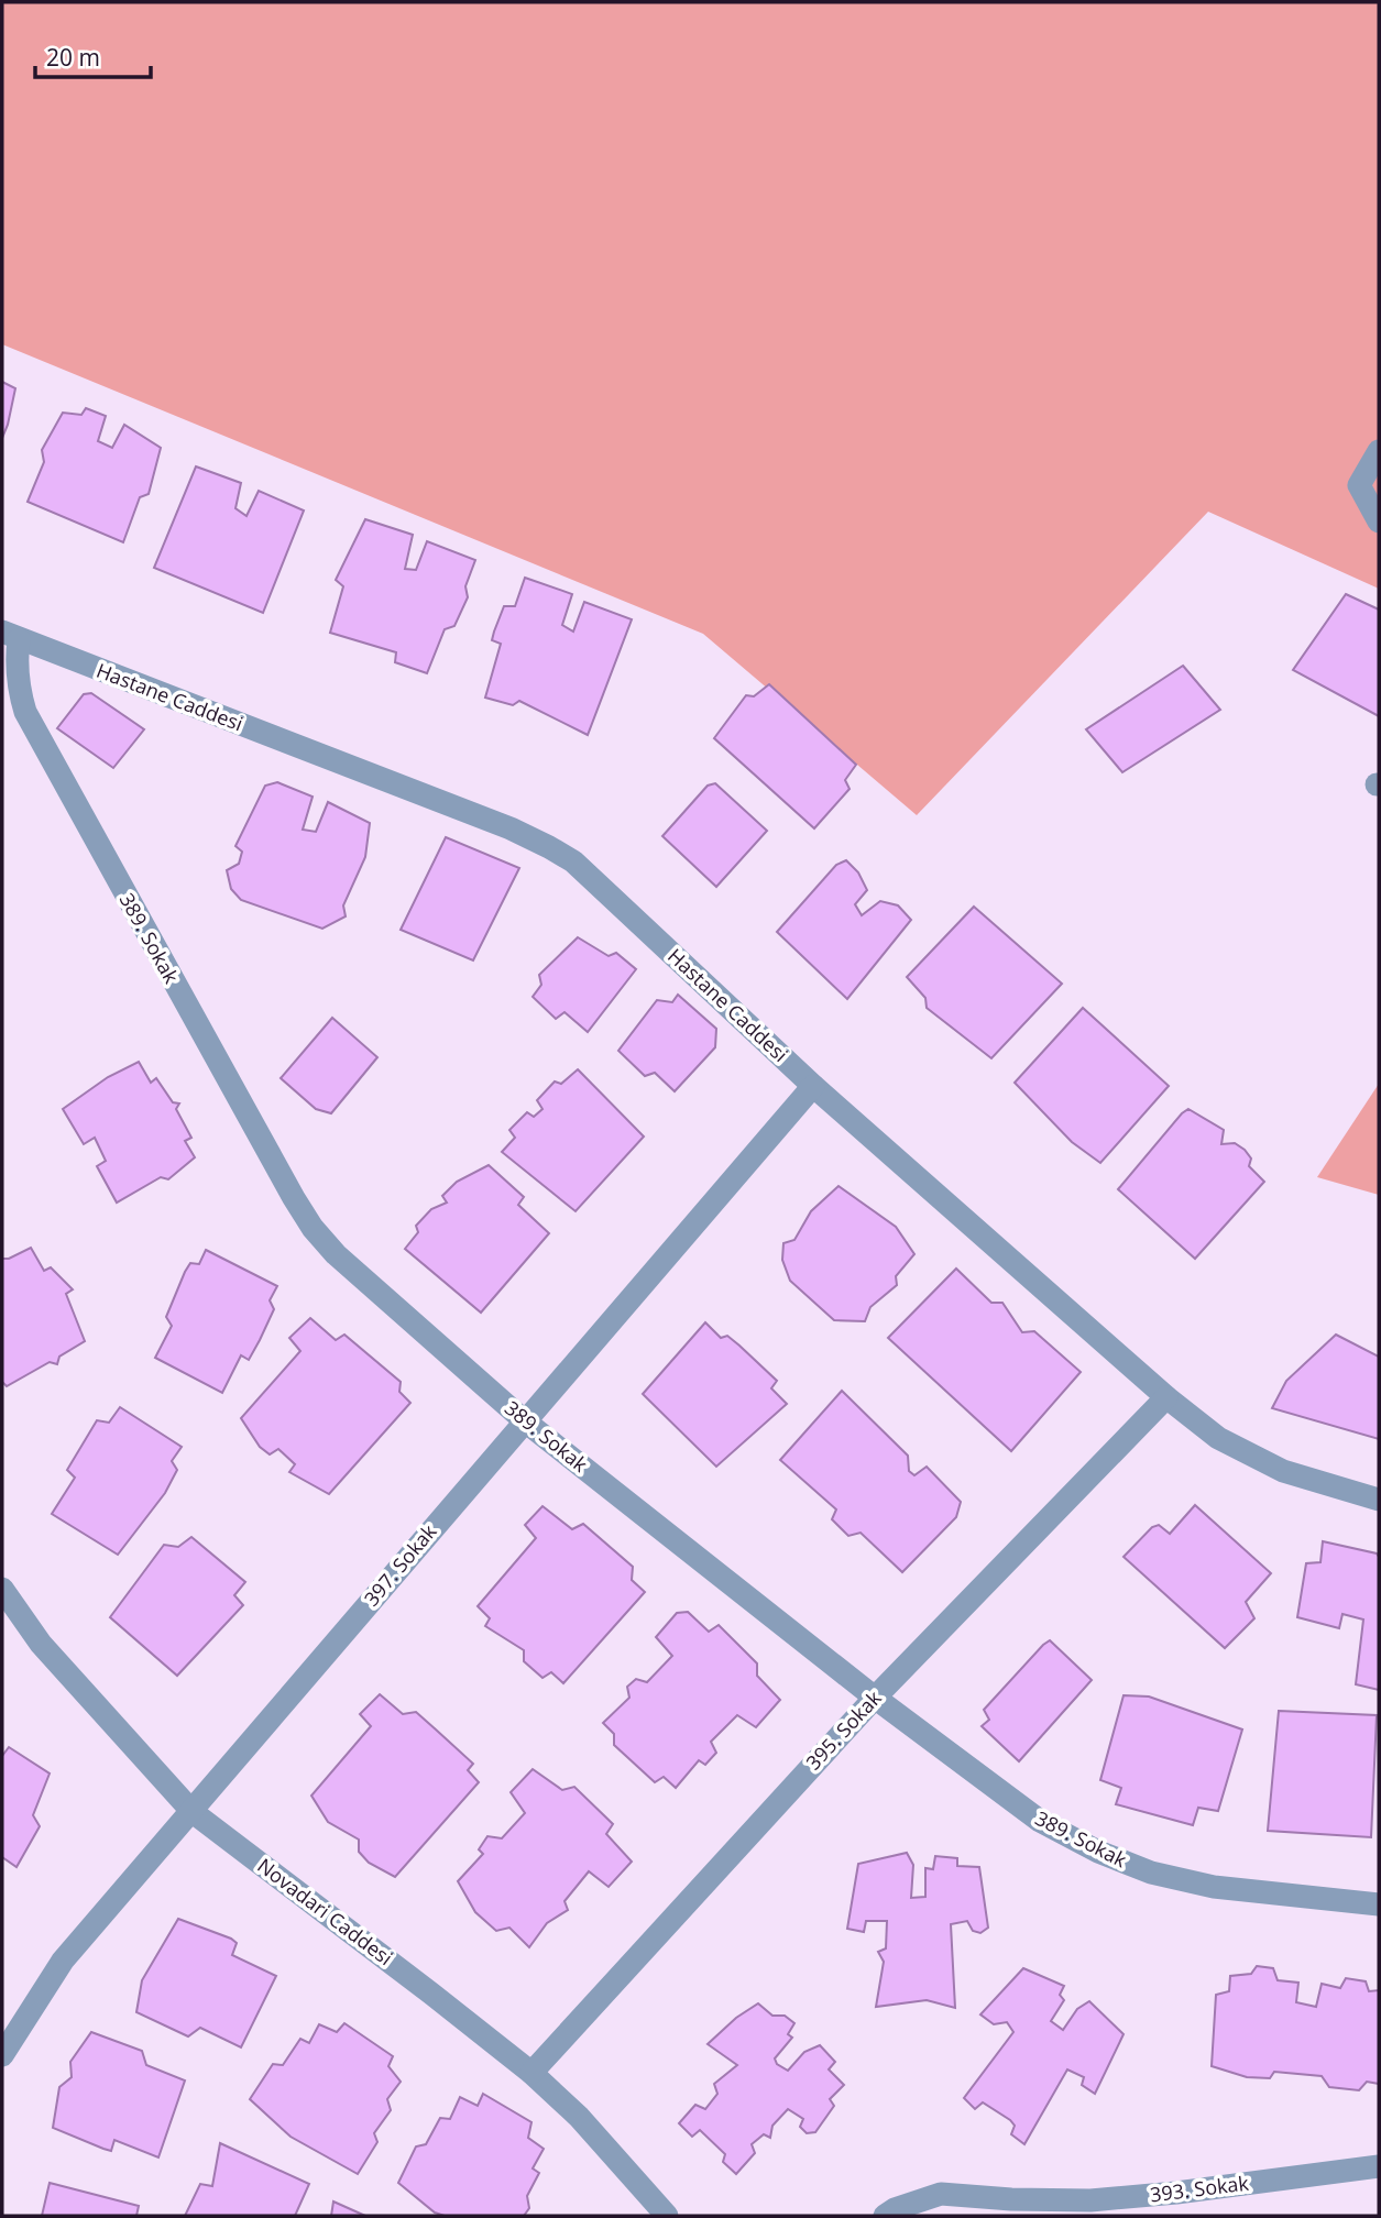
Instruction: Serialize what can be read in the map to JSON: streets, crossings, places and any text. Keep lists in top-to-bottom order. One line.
{"streets":{"street":["Hastane Caddesi","389. Sokak","397. Sokak","395. Sokak","Novadari Caddesi","393. Sokak"]},"crossings":[["Hastane Caddesi","389. Sokak"],["Hastane Caddesi","397. Sokak"],["Hastane Caddesi","395. Sokak"],["389. Sokak","397. Sokak"],["389. Sokak","395. Sokak"],["397. Sokak","Novadari Caddesi"],["395. Sokak","Novadari Caddesi"]],"scale_bar":"20 m"}
